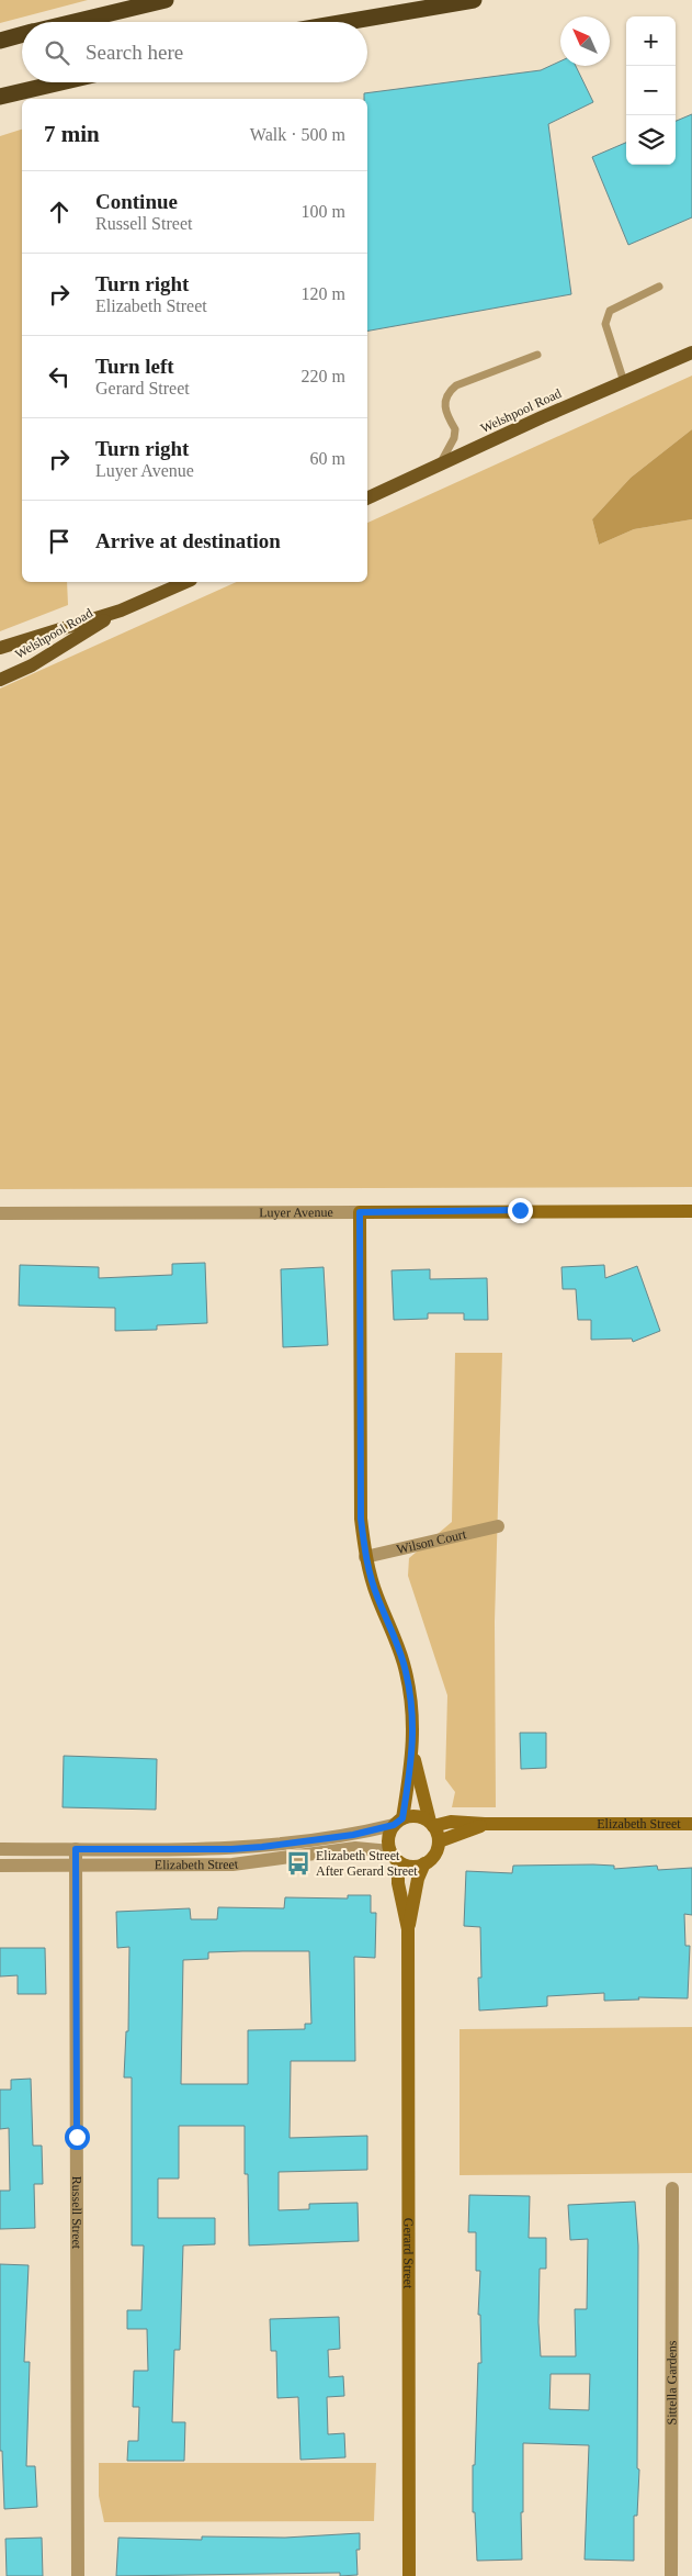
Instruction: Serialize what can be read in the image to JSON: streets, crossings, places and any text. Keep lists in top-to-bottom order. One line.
{"streets":{"main road":["Welshpool Road"],"street":["Luyer Avenue","Wilson Court","Elizabeth Street","Russell Street","Gerard Street","Sittella Gardens"]},"crossings":[["Elizabeth Street","Russell Street"],["Elizabeth Street","Gerard Street"]],"places":{"bus stop":["Elizabeth Street After Gerard Street"]},"north":"top left","page":{"map_buttons":["+","−"],"search":"Search here","heading":["7 min","Walk · 500 m"],"list":[["Continue","Russell Street","100 m"],["Turn right","Elizabeth Street","120 m"],["Turn left","Gerard Street","220 m"],["Turn right","Luyer Avenue","60 m"],"Arrive at destination"]}}
